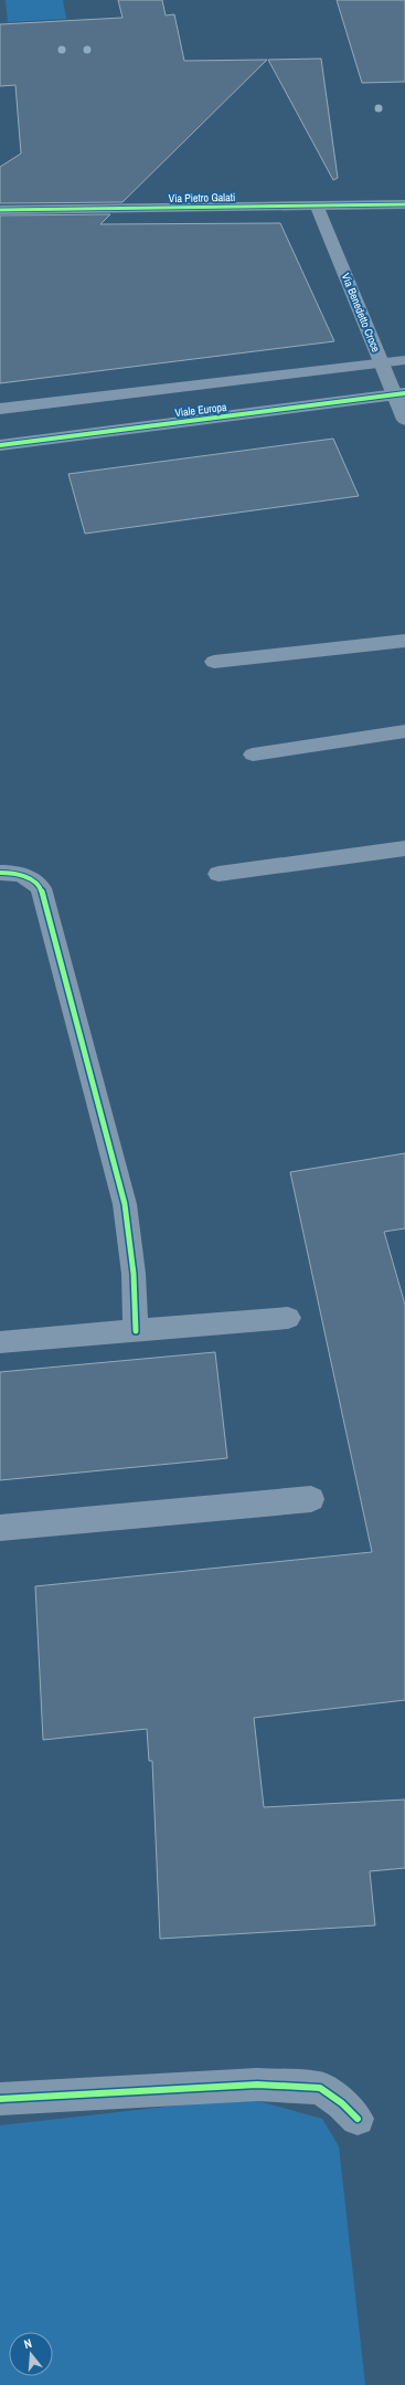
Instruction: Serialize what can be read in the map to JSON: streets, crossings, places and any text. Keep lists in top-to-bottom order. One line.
{"streets":{"street":["Via Pietro Galati","Via Benedetto Croce","Viale Europa"]},"crossings":[["Via Pietro Galati","Via Benedetto Croce"],["Via Benedetto Croce","Viale Europa"]],"north":"top"}
